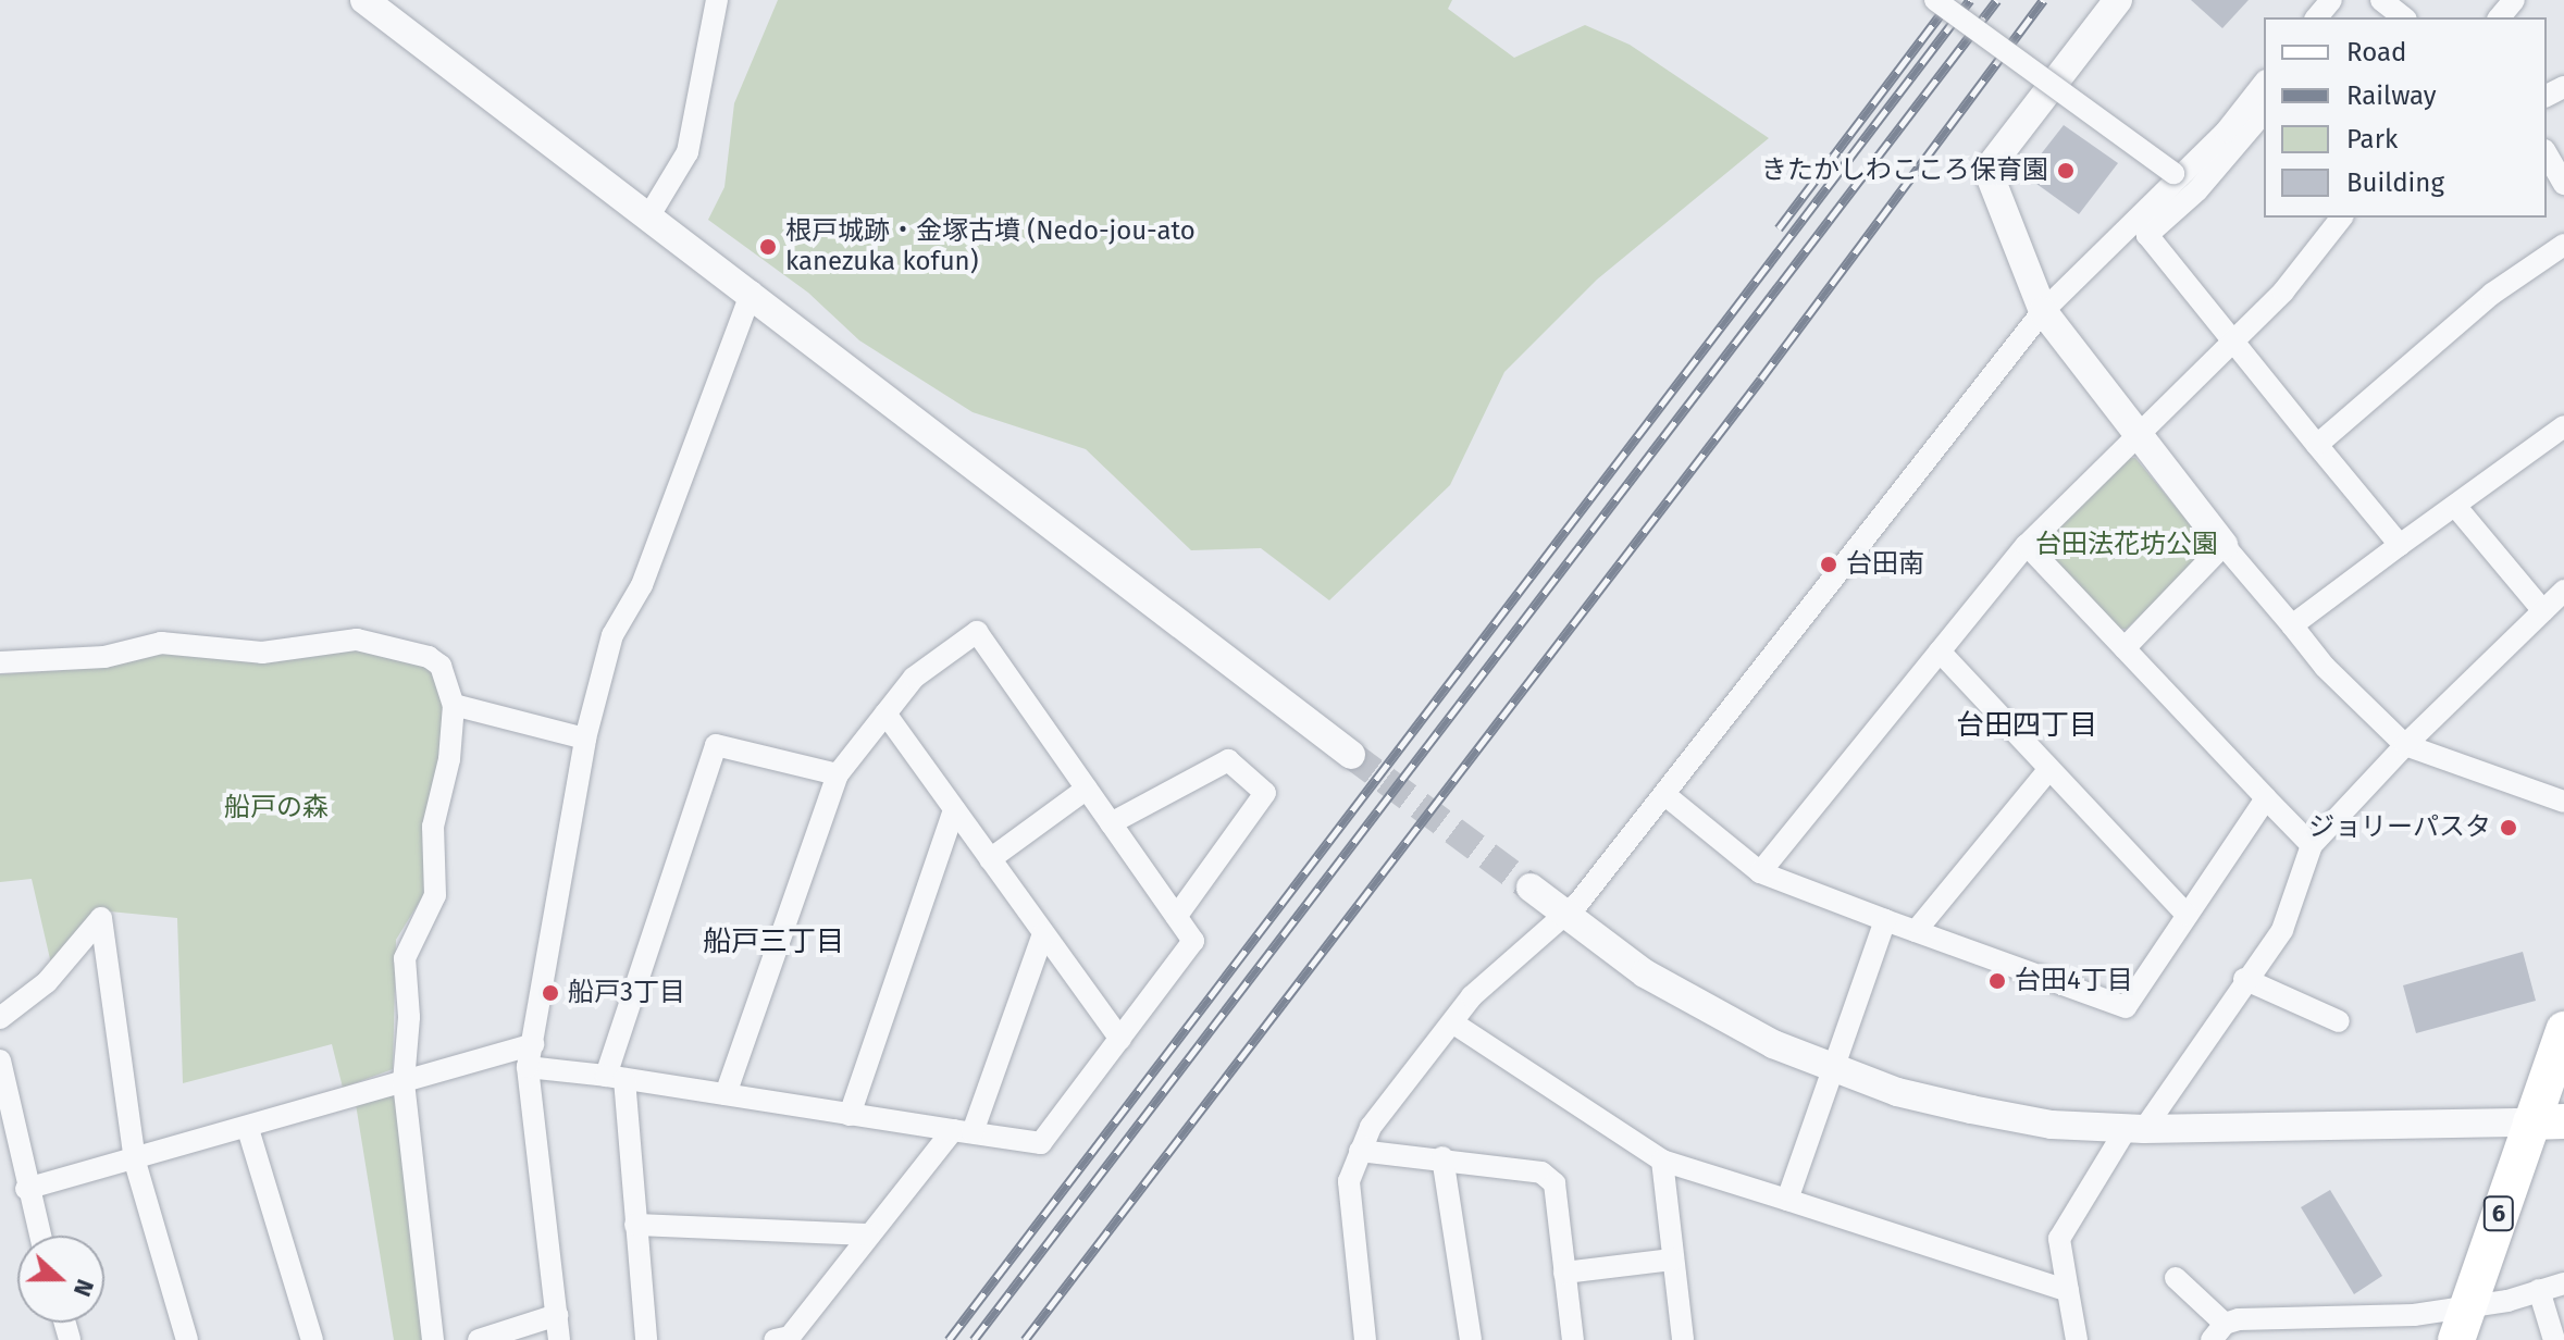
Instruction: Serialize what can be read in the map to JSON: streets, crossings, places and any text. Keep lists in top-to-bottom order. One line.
{"streets":{"highway":["6"]},"districts":["台田四丁目","船戸三丁目"],"parks":["台田法花坊公園","船戸の森"],"places":["きたかしわこころ保育園","根戸城跡・金塚古墳 (Nedo-jou-ato kanezuka kofun)","台田南","ジョリーパスタ","台田4丁目","船戸3丁目"],"legend":["Road","Railway","Park","Building"],"north":"right"}
